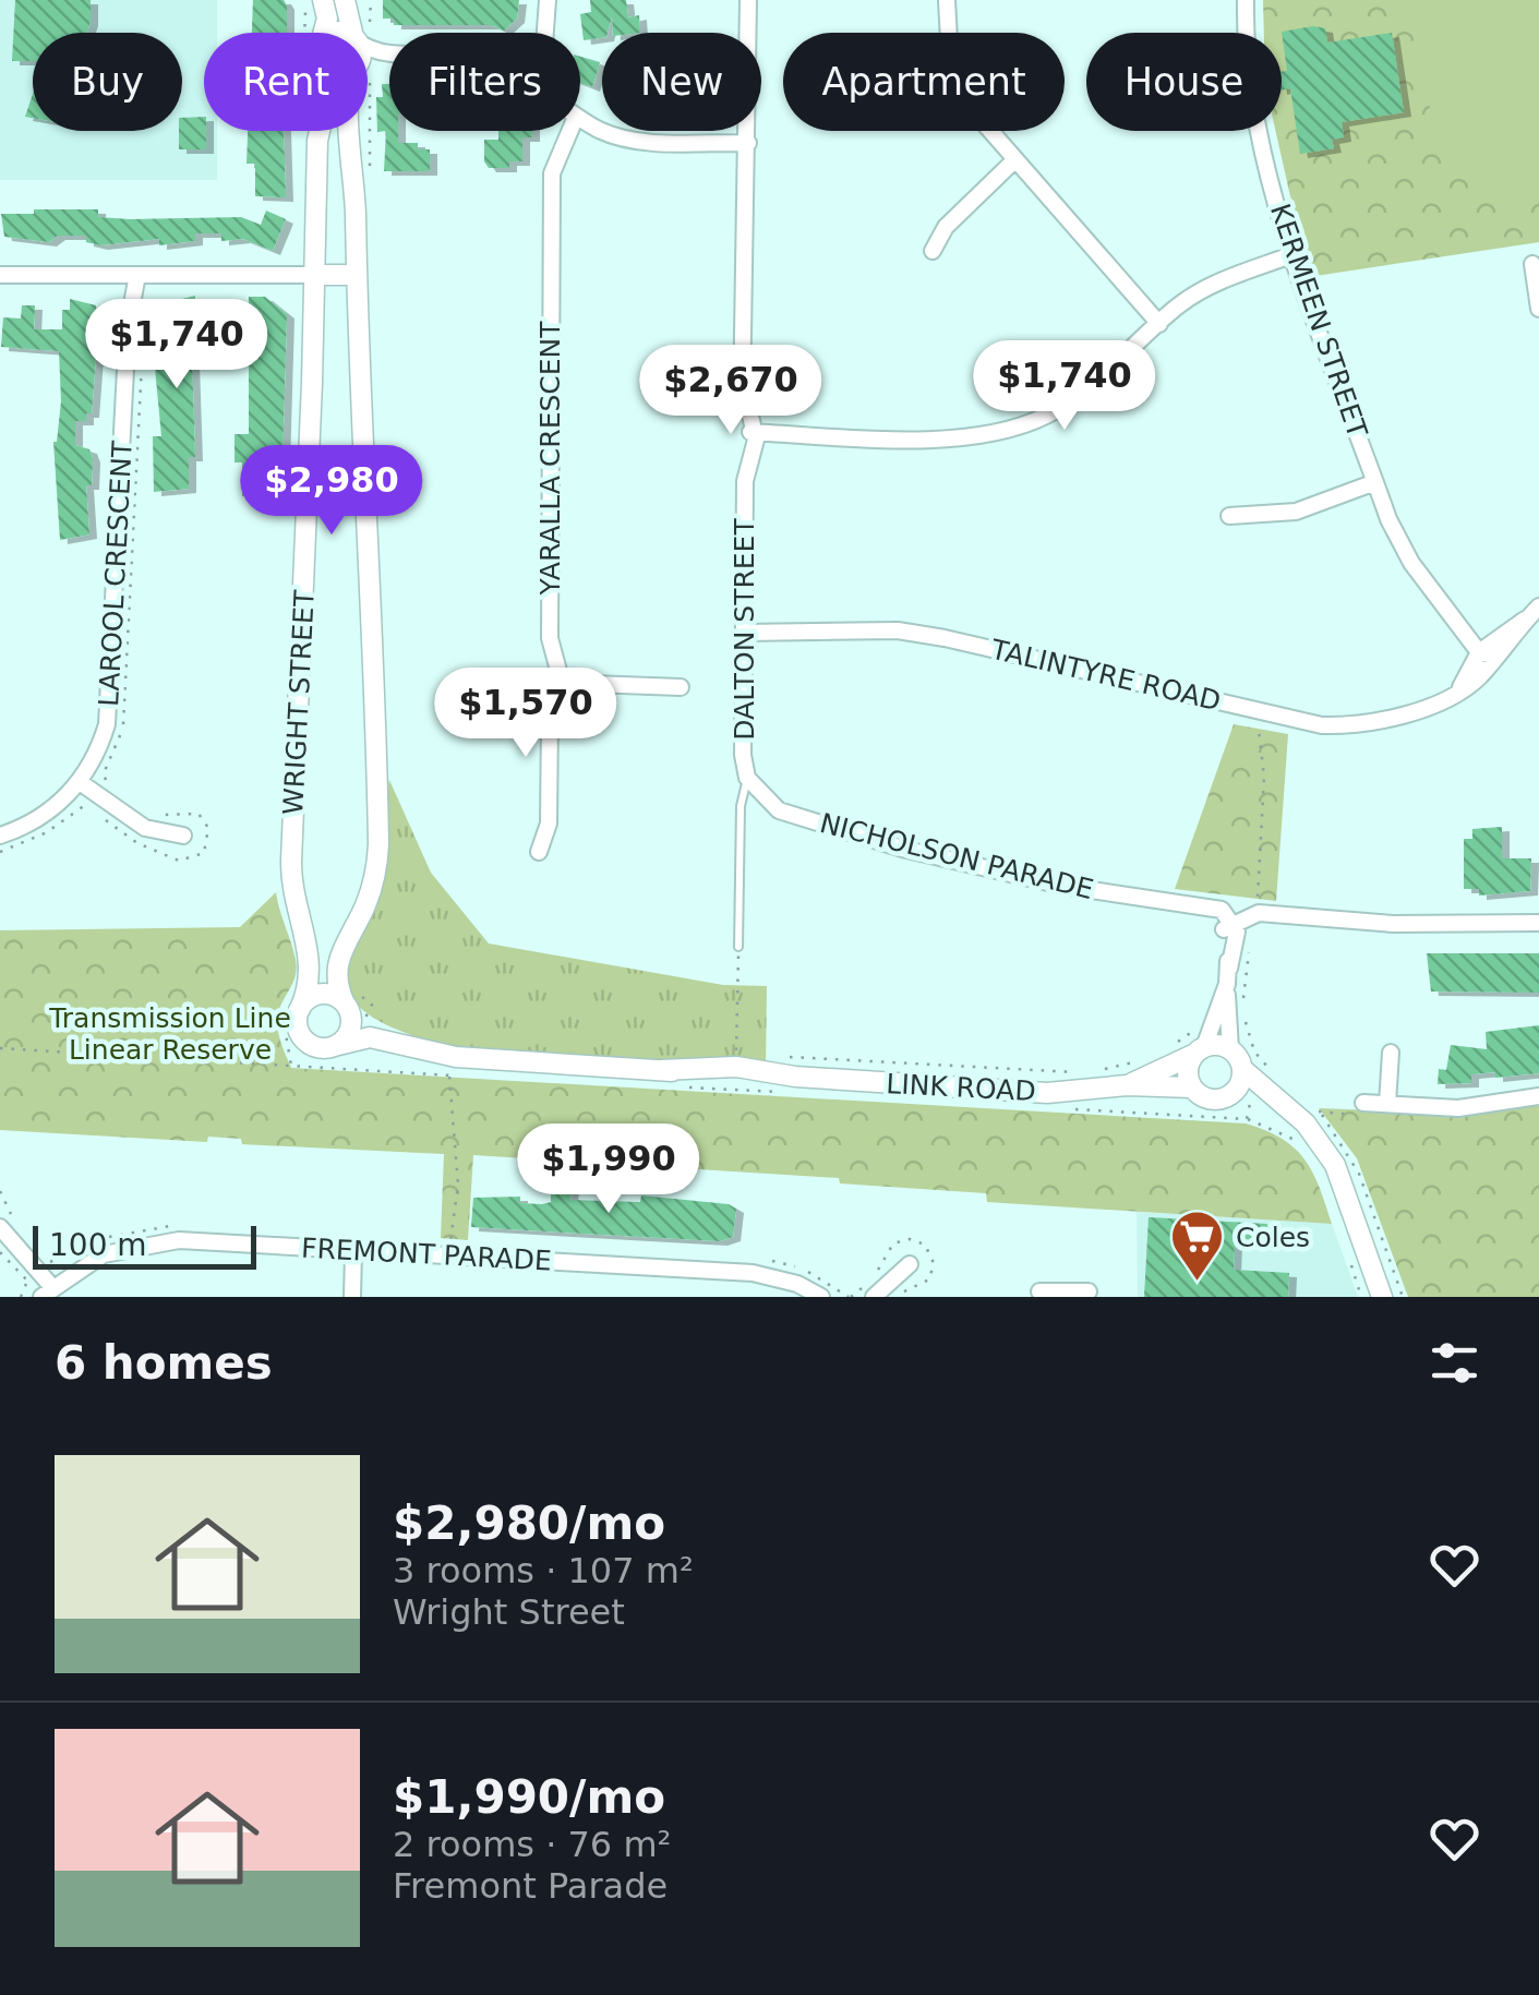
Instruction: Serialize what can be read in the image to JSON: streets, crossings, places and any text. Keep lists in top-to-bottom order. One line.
{"streets":{"street":["KERMEEN STREET","YARALLA CRESCENT","LAROOL CRESCENT","DALTON STREET","TALINTYRE ROAD","WRIGHT STREET","NICHOLSON PARADE","LINK ROAD","FREMONT PARADE"]},"crossings":[["KERMEEN STREET","TALINTYRE ROAD"],["DALTON STREET","TALINTYRE ROAD"],["DALTON STREET","NICHOLSON PARADE"],["WRIGHT STREET","LINK ROAD"]],"parks":["Transmission Line Linear Reserve"],"places":{"supermarket":["Coles"]},"scale_bar":"100 m","page":{"chip":["Buy","Rent","Filters","New","Apartment","House"],"price":["$1,740","$1,740","$2,670","$2,980","$1,570","$1,990"],"scale":"100 m","heading":"6 homes","list":[{"name":"$2,980/mo","note":"3 rooms · 107 m² · Wright Street"},{"name":"$1,990/mo","note":"2 rooms · 76 m² · Fremont Parade"}]}}
